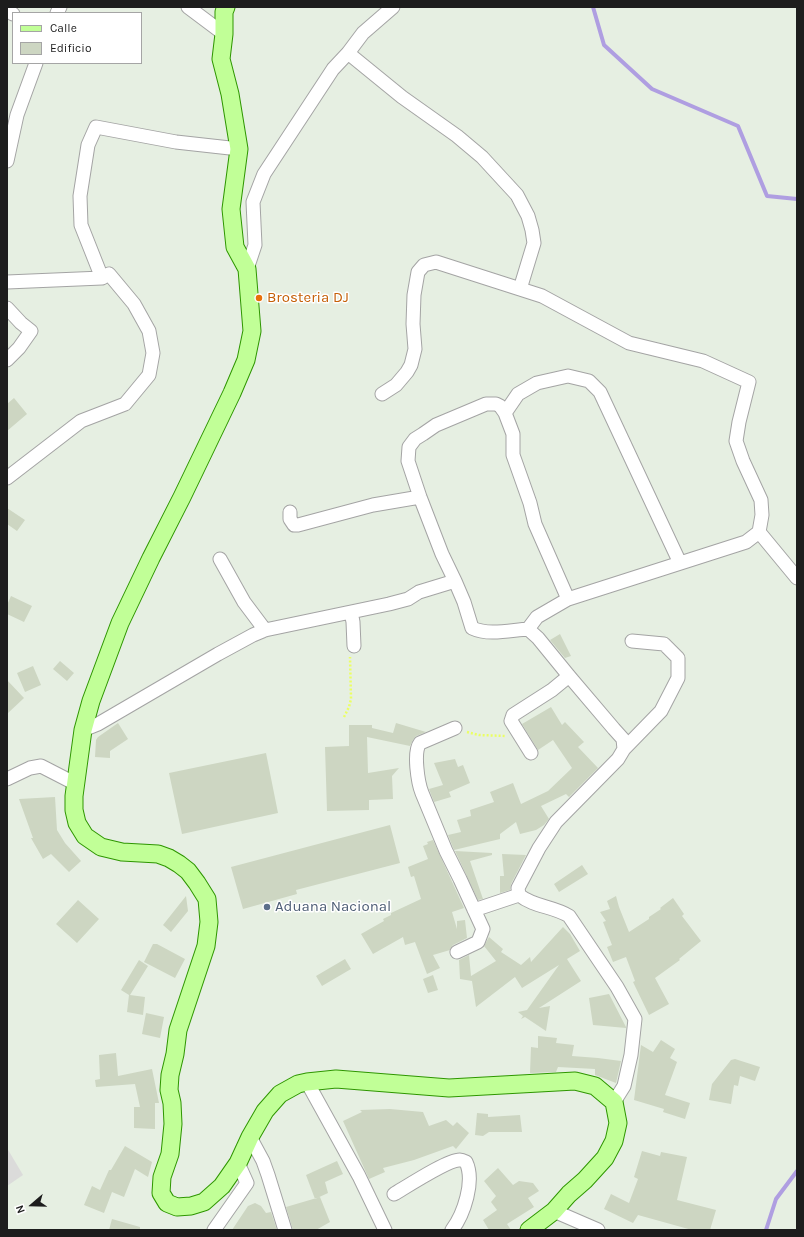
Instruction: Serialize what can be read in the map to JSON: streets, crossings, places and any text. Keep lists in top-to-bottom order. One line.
{"places":["Brosteria DJ","Aduana Nacional"],"legend":["Calle","Edificio"],"north":"left"}
